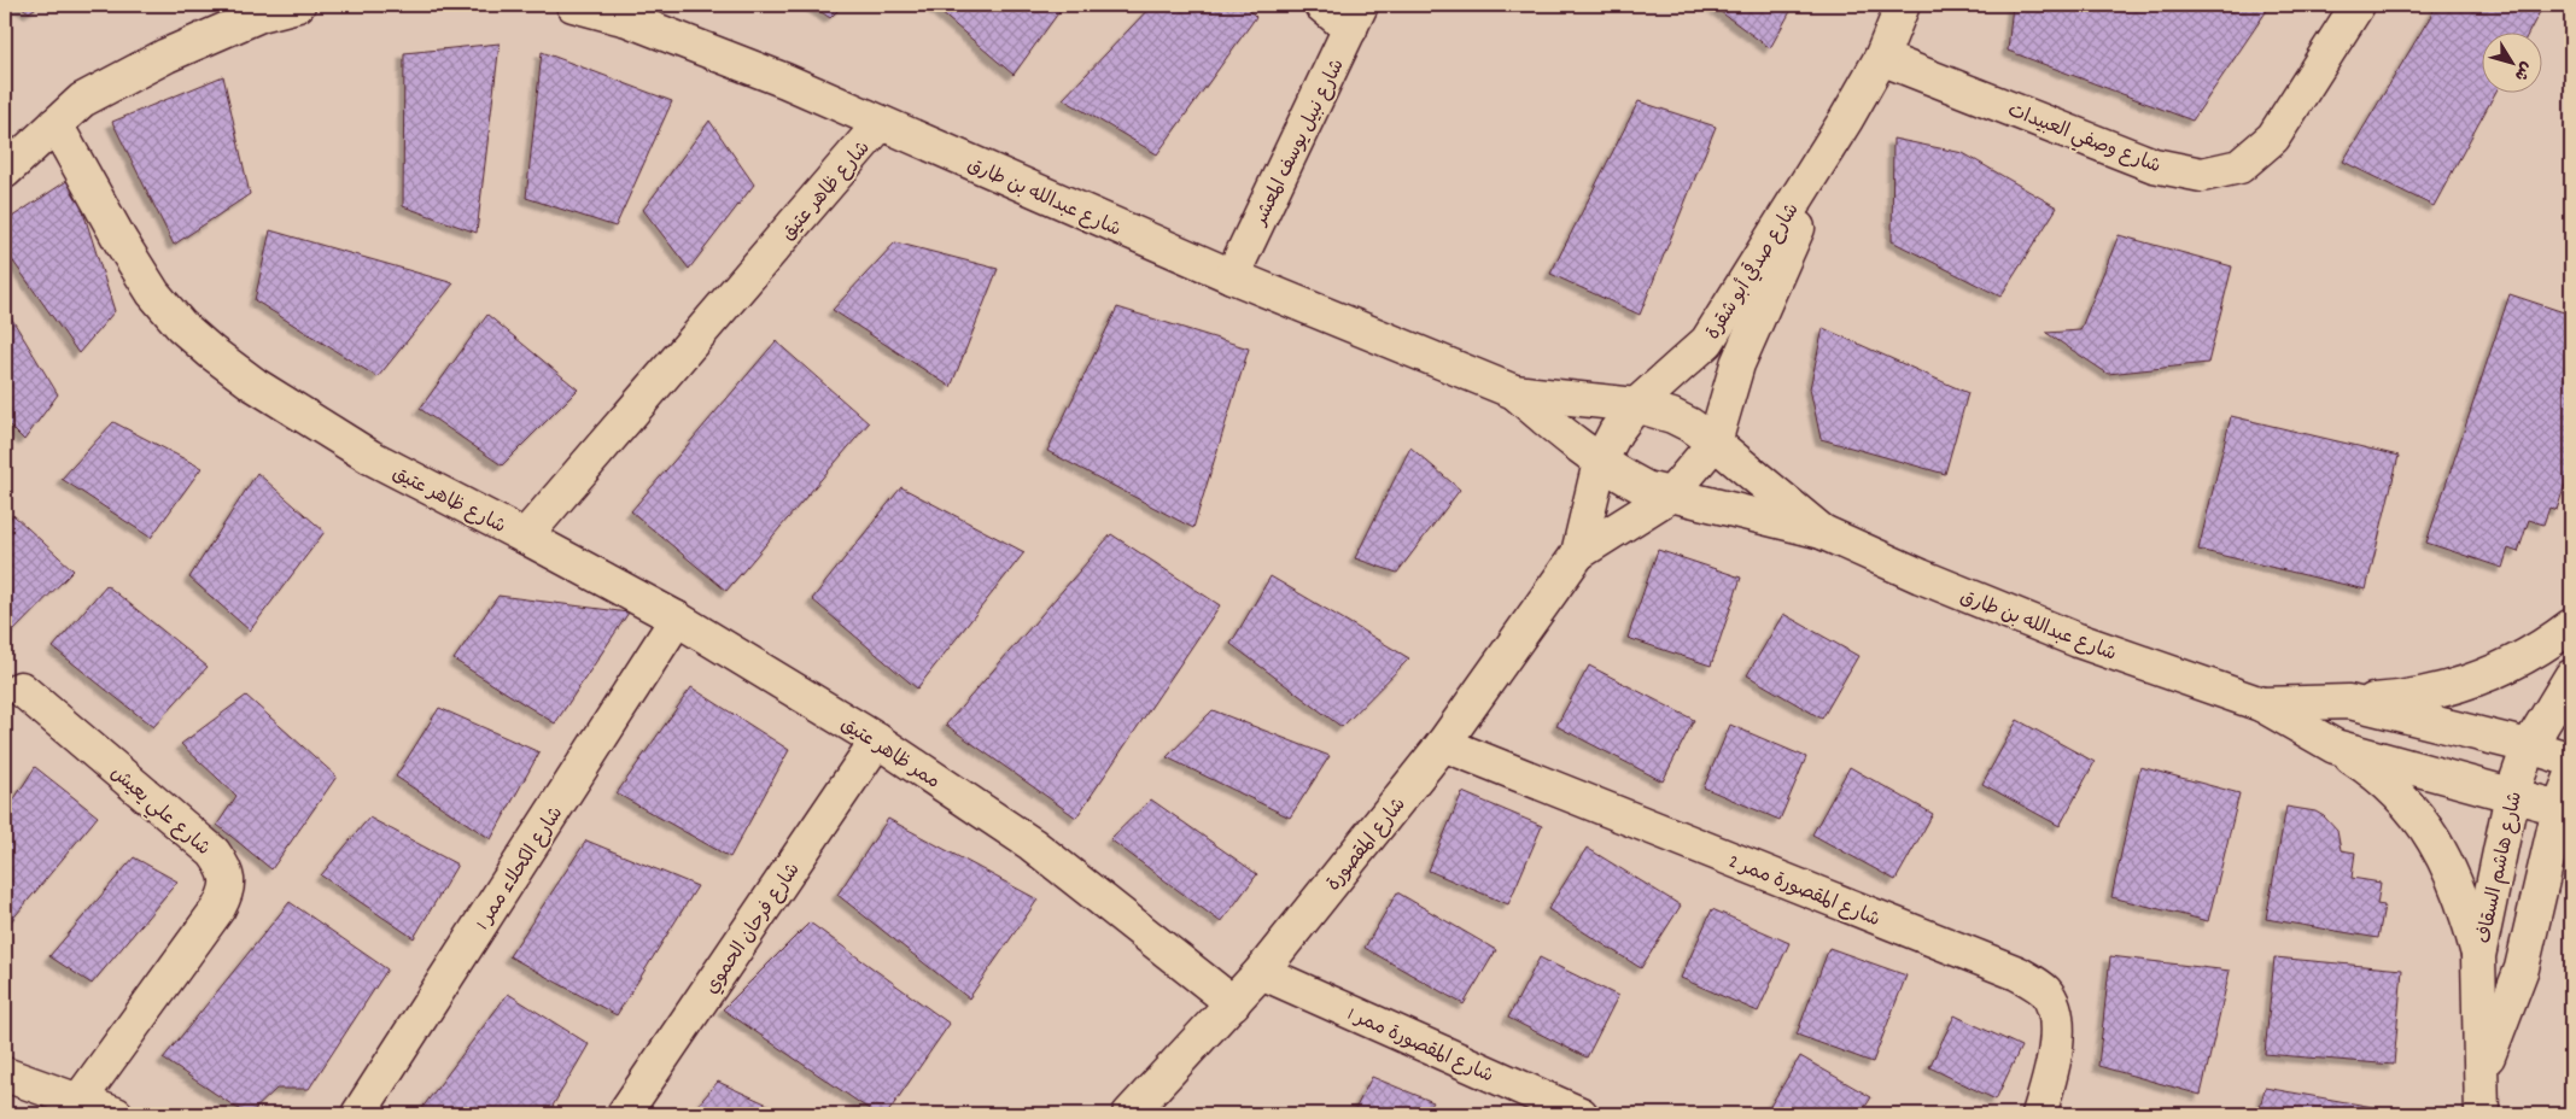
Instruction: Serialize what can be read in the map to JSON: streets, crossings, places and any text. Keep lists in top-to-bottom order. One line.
{"streets":{"street":["شارع وصفي العبيدات","شارع نبيل يوسف المعشر","شارع ظاهر عتيق","شارع عبدالله بن طارق","شارع صدقي أبو شقرة","ممر ظاهر عتيق","شارع علي يعيش","شارع المقصورة","شارع الكحلاء ممر 1","شارع هاشم السقاف","شارع المقصورة ممر 2","شارع فرحان الحموي","شارع المقصورة ممر 1"]},"crossings":[["شارع وصفي العبيدات","شارع صدقي أبو شقرة"],["شارع نبيل يوسف المعشر","شارع عبدالله بن طارق"],["شارع ظاهر عتيق","شارع عبدالله بن طارق"],["شارع ظاهر عتيق","ممر ظاهر عتيق"],["شارع عبدالله بن طارق","شارع صدقي أبو شقرة"],["شارع عبدالله بن طارق","شارع المقصورة"],["شارع عبدالله بن طارق","شارع هاشم السقاف"],["شارع صدقي أبو شقرة","شارع المقصورة"],["ممر ظاهر عتيق","شارع المقصورة"],["ممر ظاهر عتيق","شارع الكحلاء ممر 1"],["ممر ظاهر عتيق","شارع فرحان الحموي"],["شارع المقصورة","شارع المقصورة ممر 2"],["شارع المقصورة","شارع المقصورة ممر 1"]],"north":"bottom right"}
